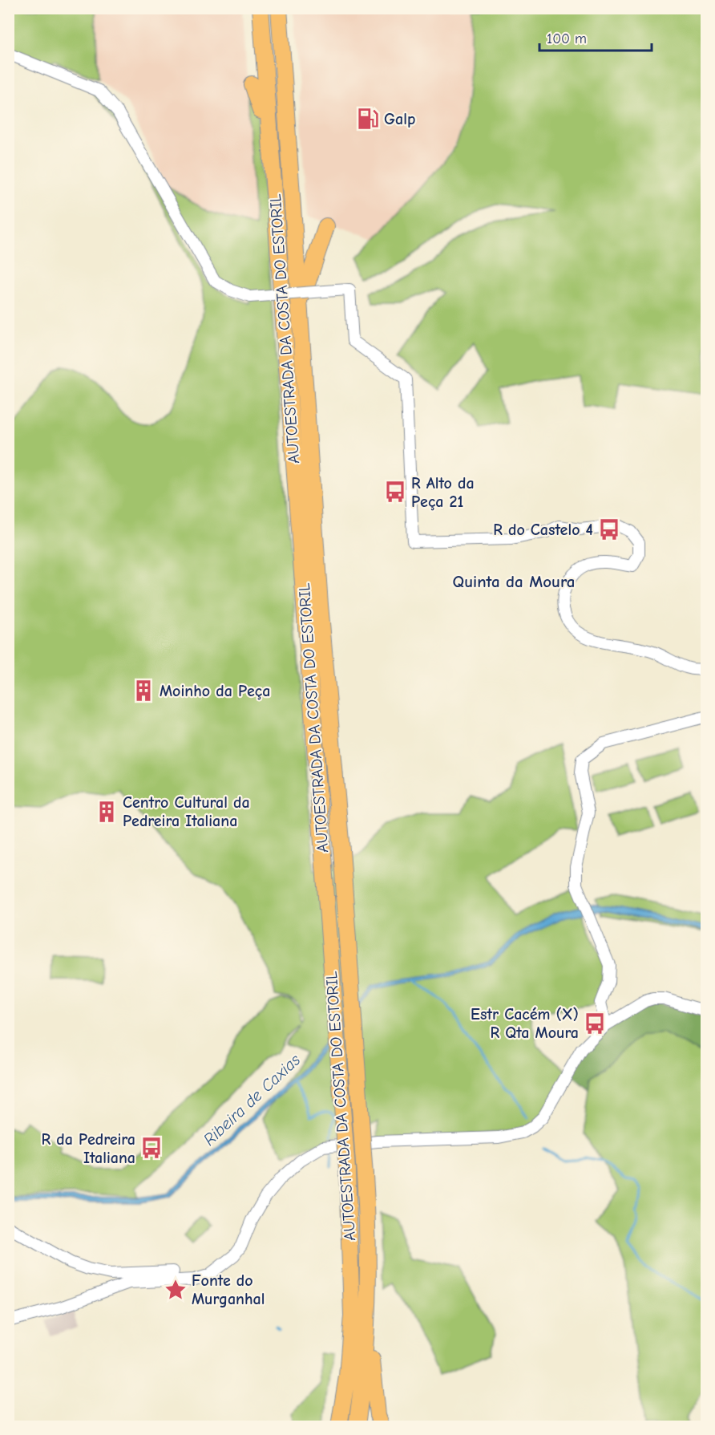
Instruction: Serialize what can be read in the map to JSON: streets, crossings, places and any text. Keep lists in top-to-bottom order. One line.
{"streets":{"highway":["AUTOESTRADA DA COSTA DO ESTORIL"]},"districts":["Quinta da Moura"],"water":["Ribeira de Caxias"],"places":{"fuel station":["Galp"],"bus stop":["R Alto da Peça 21","R do Castelo 4","Estr Cacém (X) R Qta Moura","R da Pedreira Italiana"],"building":["Moinho da Peça","Centro Cultural da Pedreira Italiana"],"place":["Fonte do Murganhal"]},"scale_bar":"100 m"}
